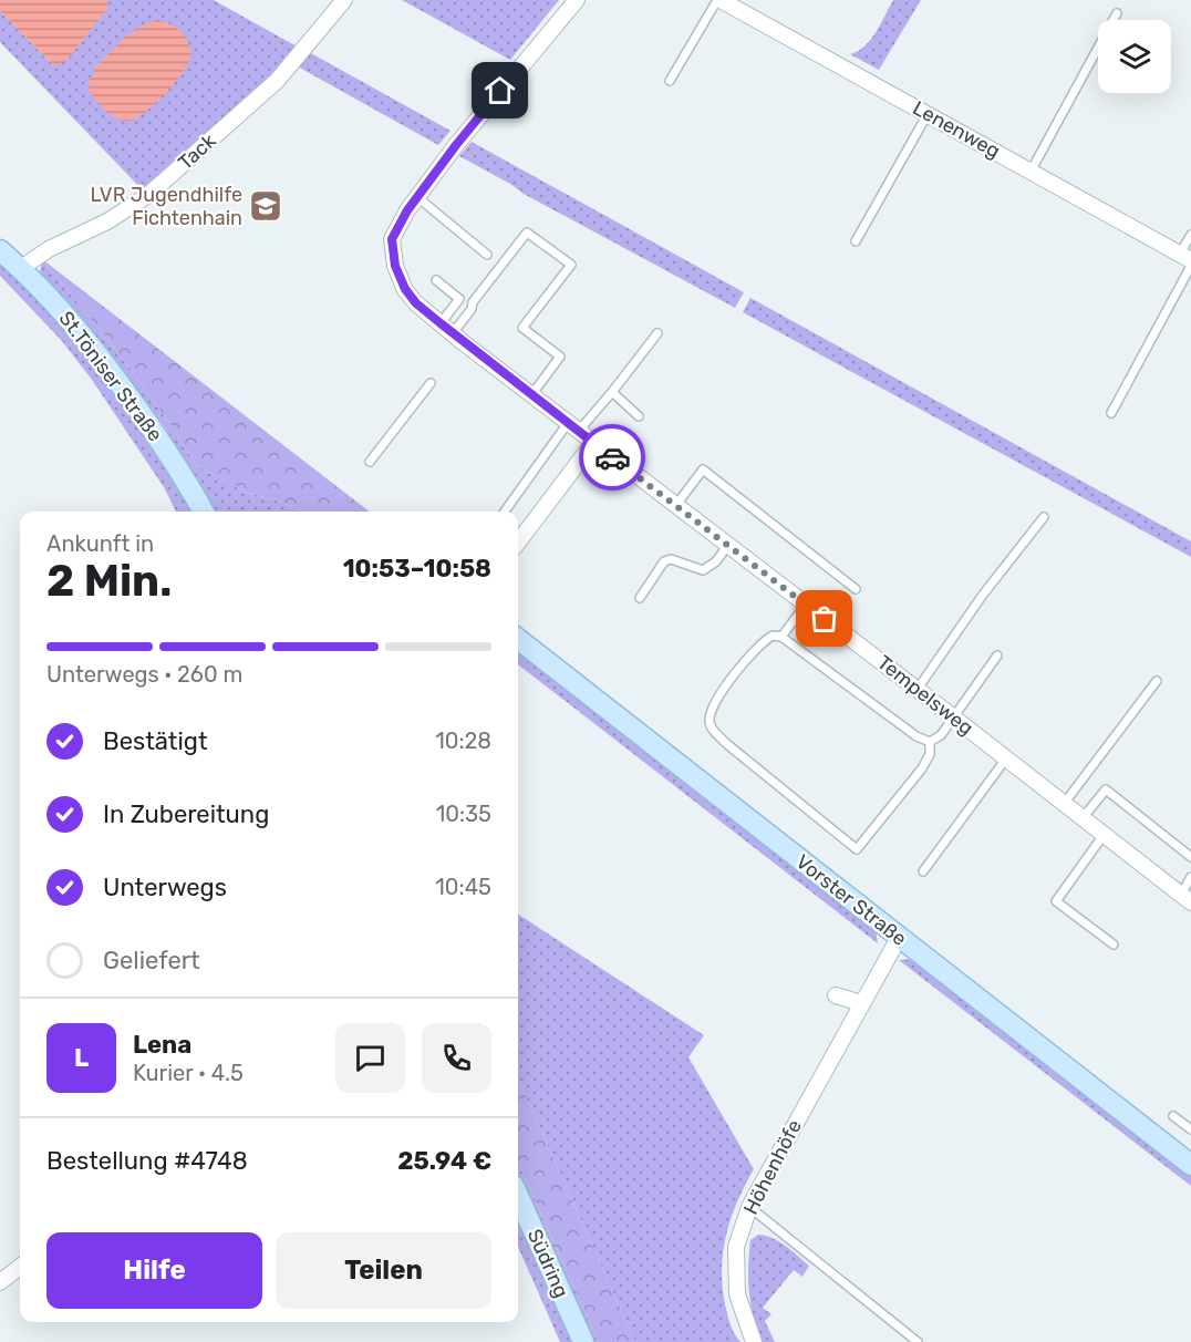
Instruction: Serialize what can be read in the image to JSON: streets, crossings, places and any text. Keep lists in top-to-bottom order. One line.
{"streets":{"street":["Lenenweg","Tack","St.Töniser Straße","Tempelsweg","Vorster Straße","Höhenhöfe","Südring"]},"crossings":[["Tack","St.Töniser Straße"],["Vorster Straße","Höhenhöfe"]],"places":{"school or university":["LVR Jugendhilfe Fichtenhain"]},"page":{"heading":["2 Min.","Ankunft in","10:53–10:58"],"panel":["Lena","Kurier · 4.5","Bestellung #4748","25.94 €"],"bar":"Unterwegs · 260 m","list":[["Bestätigt","10:28"],["In Zubereitung","10:35"],["Unterwegs","10:45"],"Geliefert"],"round":"L","buttons":["Hilfe","Teilen"]}}
